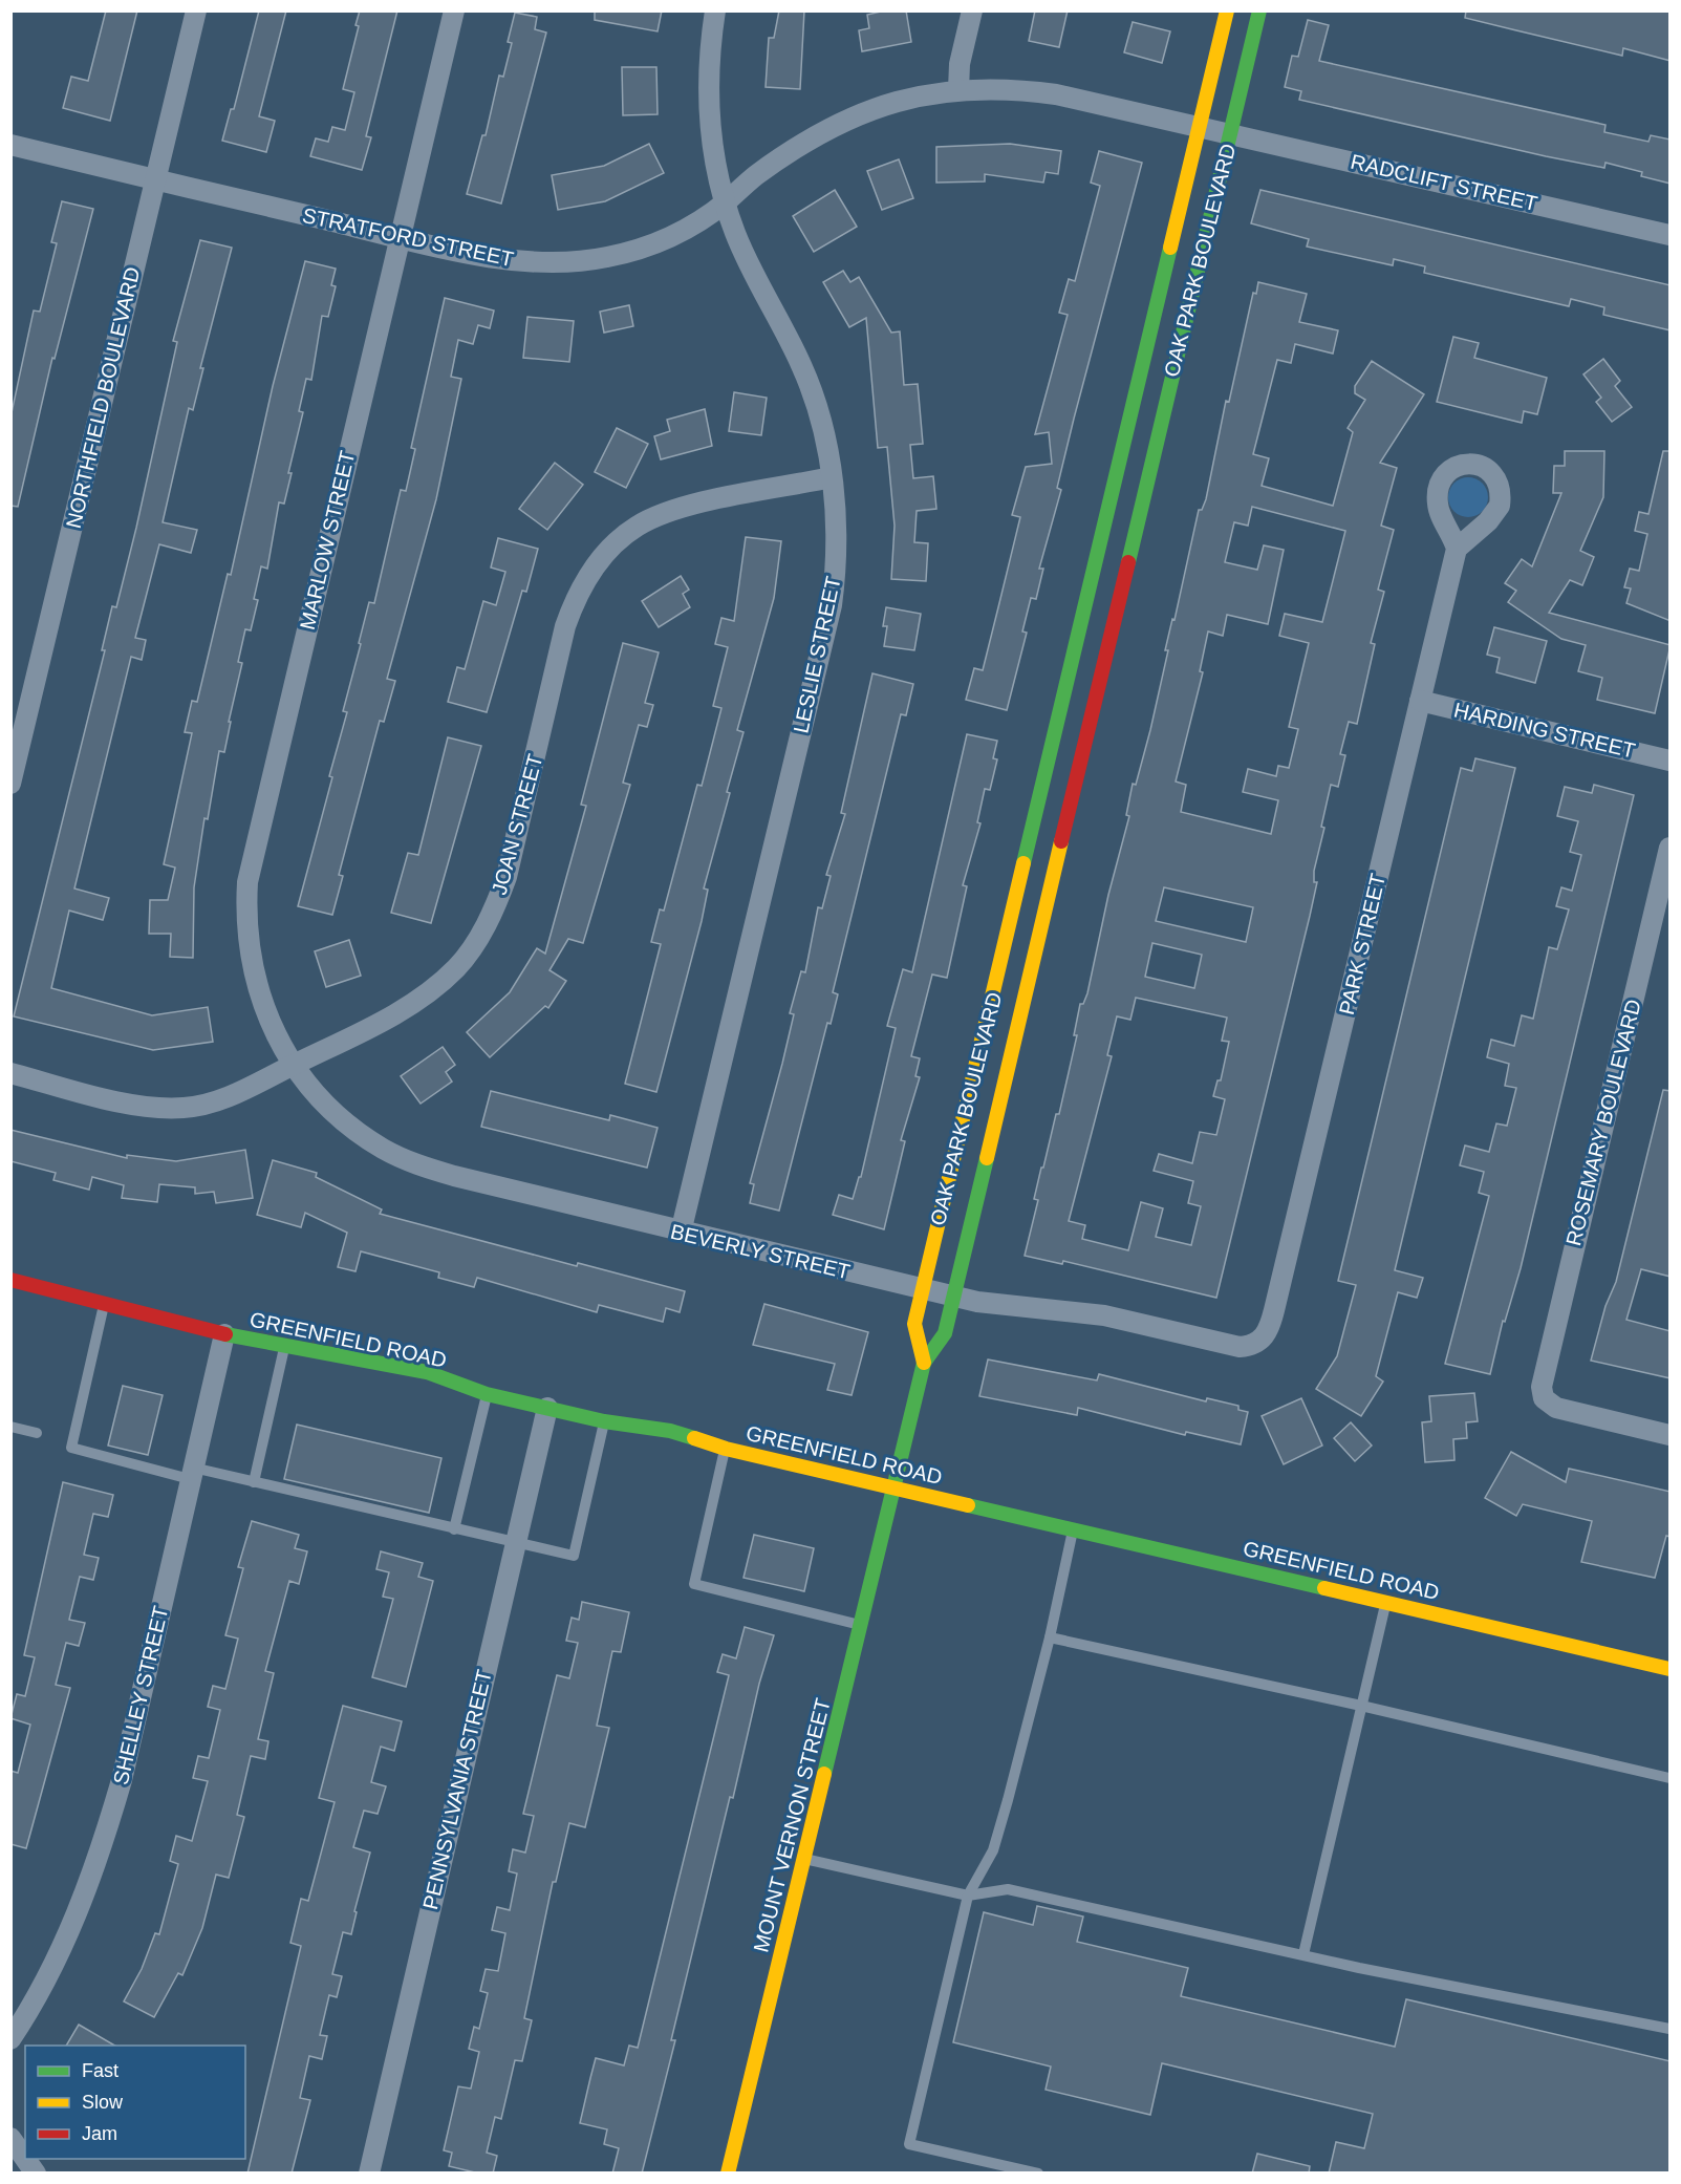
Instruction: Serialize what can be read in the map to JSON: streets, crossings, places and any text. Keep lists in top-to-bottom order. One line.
{"streets":{"street":["RADCLIFT STREET","STRATFORD STREET","OAK PARK BOULEVARD","NORTHFIELD BOULEVARD","MARLOW STREET","LESLIE STREET","HARDING STREET","JOAN STREET","PARK STREET","ROSEMARY BOULEVARD","BEVERLY STREET","GREENFIELD ROAD","SHELLEY STREET","PENNSYLVANIA STREET","MOUNT VERNON STREET"]},"crossings":[["RADCLIFT STREET","STRATFORD STREET"],["RADCLIFT STREET","OAK PARK BOULEVARD"],["STRATFORD STREET","OAK PARK BOULEVARD"],["STRATFORD STREET","NORTHFIELD BOULEVARD"],["STRATFORD STREET","MARLOW STREET"],["STRATFORD STREET","LESLIE STREET"],["OAK PARK BOULEVARD","BEVERLY STREET"],["OAK PARK BOULEVARD","GREENFIELD ROAD"],["OAK PARK BOULEVARD","MOUNT VERNON STREET"],["MARLOW STREET","JOAN STREET"],["MARLOW STREET","BEVERLY STREET"],["LESLIE STREET","JOAN STREET"],["LESLIE STREET","BEVERLY STREET"],["HARDING STREET","PARK STREET"],["JOAN STREET","BEVERLY STREET"],["PARK STREET","BEVERLY STREET"],["GREENFIELD ROAD","SHELLEY STREET"],["GREENFIELD ROAD","PENNSYLVANIA STREET"],["GREENFIELD ROAD","MOUNT VERNON STREET"]],"legend":["Fast","Slow","Jam"]}
